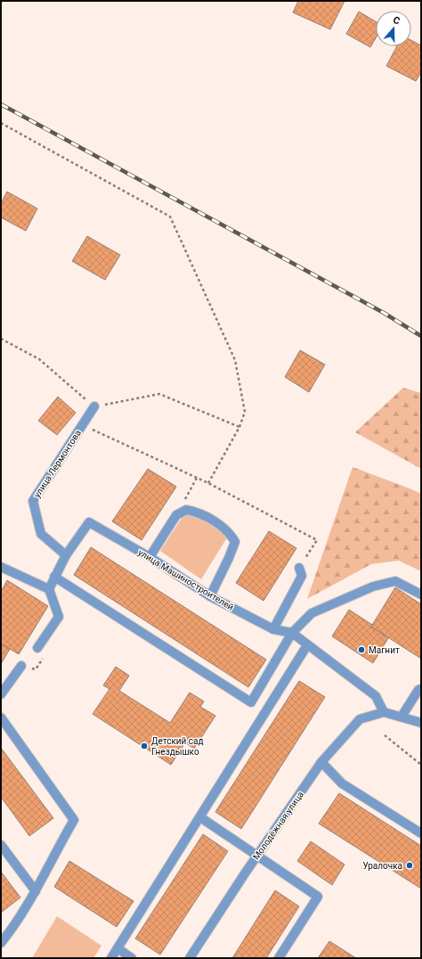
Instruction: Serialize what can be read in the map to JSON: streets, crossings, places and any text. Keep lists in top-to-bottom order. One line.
{"streets":{"street":["улица Лермонтова","улица Машиностроителей","Молодёжная улица"]},"crossings":[["улица Лермонтова","улица Машиностроителей"],["улица Машиностроителей","Молодёжная улица"]],"places":["Магнит","Детский сад Гнездышко","Уралочка"],"north":"top"}
